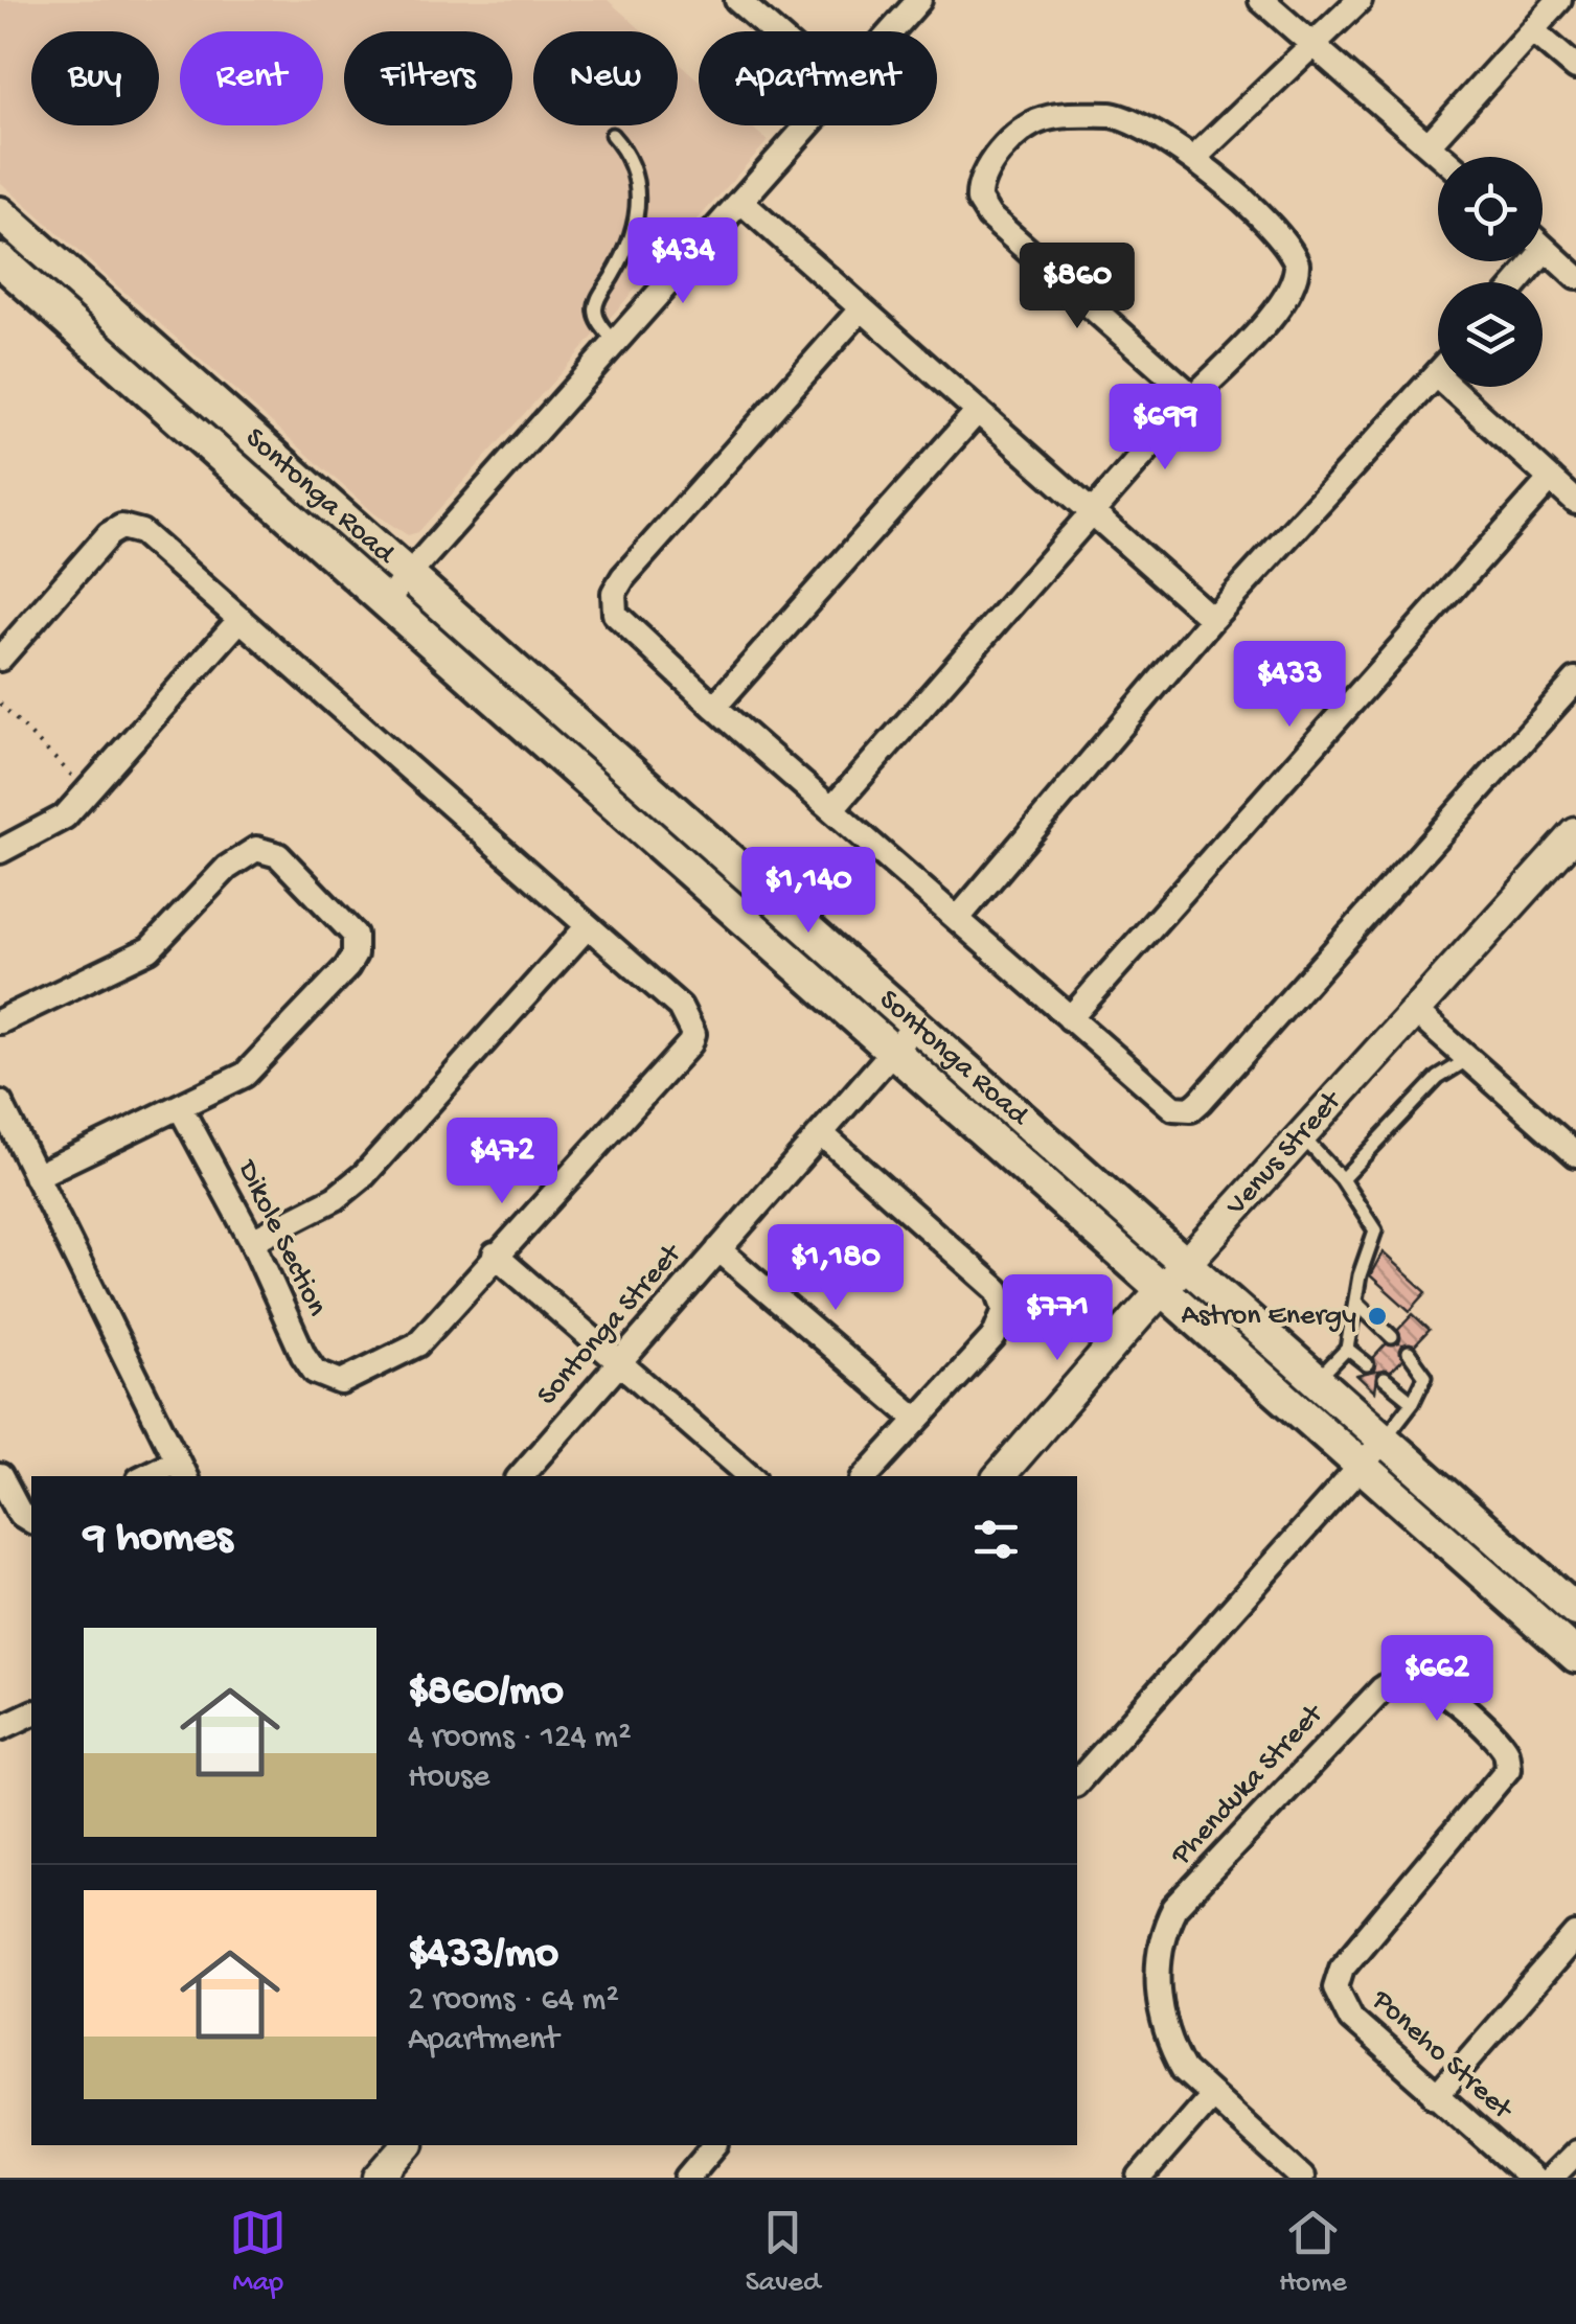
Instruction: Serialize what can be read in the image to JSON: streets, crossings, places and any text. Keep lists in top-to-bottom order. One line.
{"streets":{"main road":["Sontonga Road"],"street":["Venus Street","Dikole Section","Sontonga Street","Phenduka Street","Poneho Street"]},"crossings":[["Sontonga Road","Venus Street"],["Sontonga Road","Sontonga Street"],["Phenduka Street","Poneho Street"]],"places":["Astron Energy"],"page":{"chip":["Buy","Rent","Filters","New","Apartment"],"price":["$434","$860","$699","$433","$1,140","$472","$1,180","$771","$662"],"heading":"9 homes","list":[{"name":"$860/mo","note":"4 rooms · 124 m² · House"},{"name":"$433/mo","note":"2 rooms · 64 m² · Apartment"}],"tabs":["Map","Saved","Home"]}}
